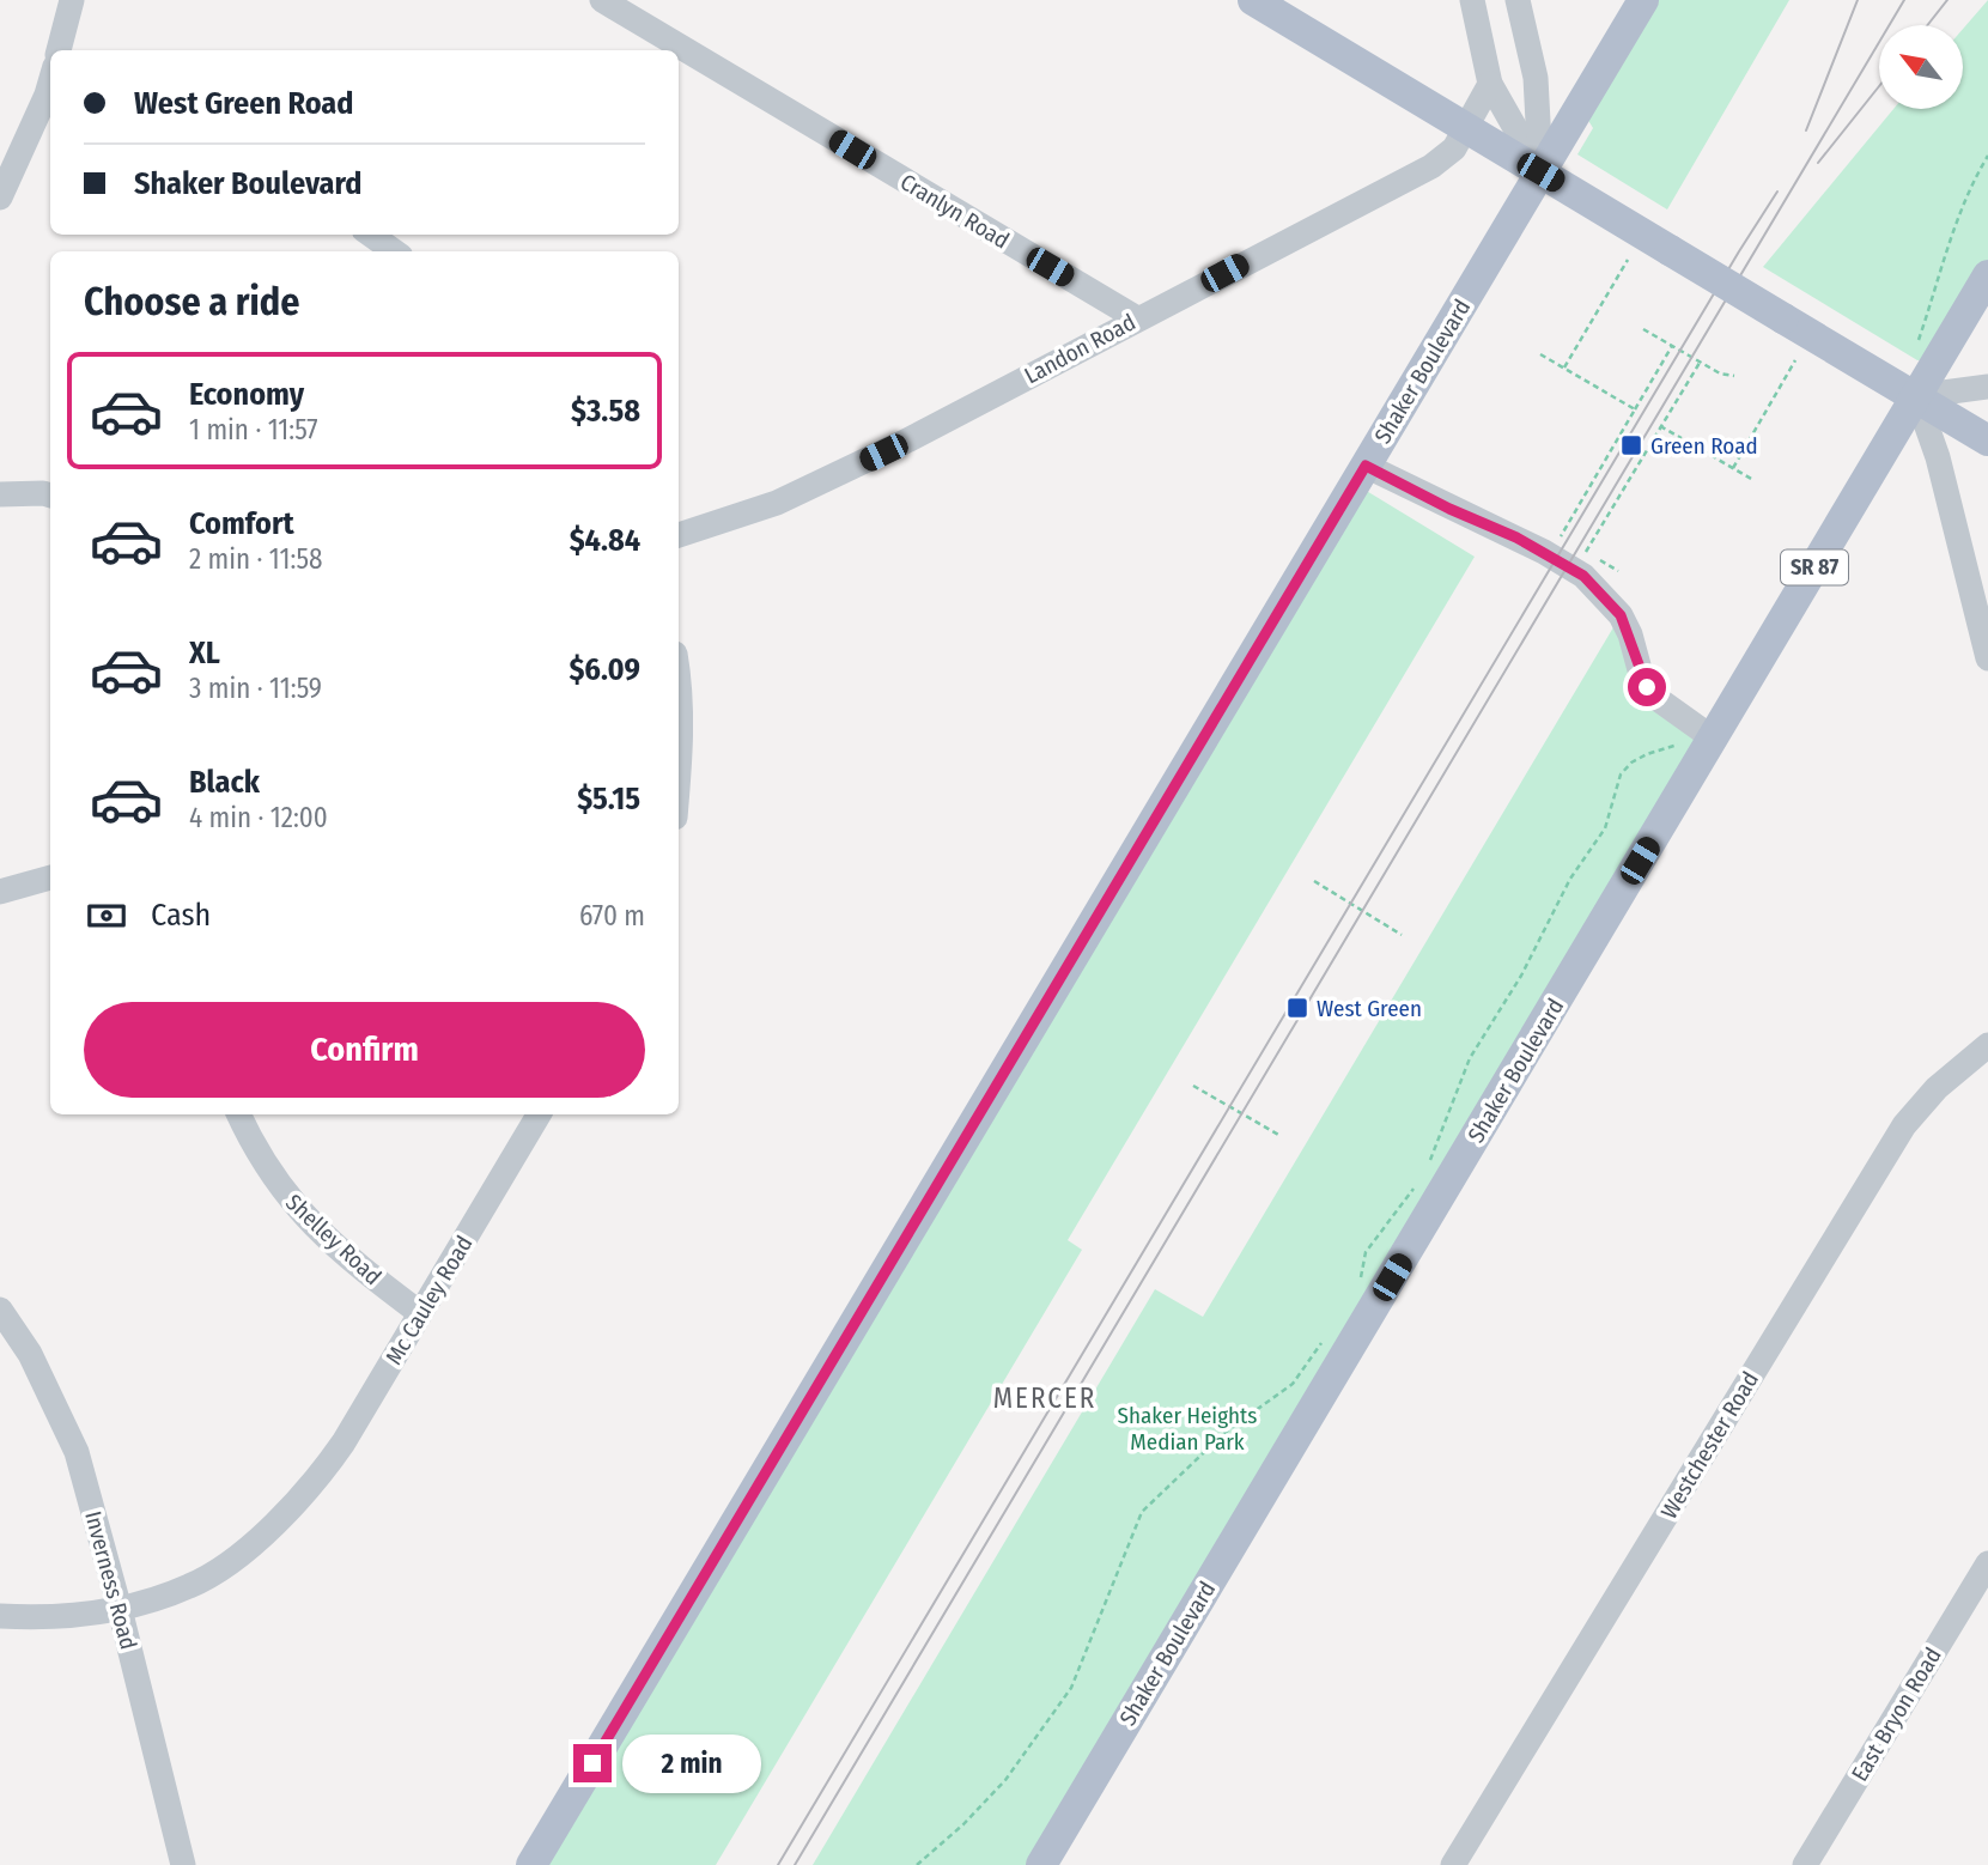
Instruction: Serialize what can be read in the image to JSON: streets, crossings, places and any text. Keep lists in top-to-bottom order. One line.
{"streets":{"main road":["Shaker Boulevard","SR 87"],"street":["Cranlyn Road","Landon Road","Shelley Road","Mc Cauley Road","Westchester Road","Inverness Road","East Bryon Road"]},"crossings":[["Cranlyn Road","Landon Road"],["Shelley Road","Mc Cauley Road"],["Mc Cauley Road","Inverness Road"]],"districts":["MERCER"],"parks":["Shaker Heights Median Park"],"places":{"transit":["Green Road","West Green"]},"north":"top left","page":{"banner":["West Green Road","Shaker Boulevard"],"heading":"Choose a ride","list":[{"name":"Economy","note":"1 min · 11:57","value":"$3.58"},{"name":"Comfort","note":"2 min · 11:58","value":"$4.84"},{"name":"XL","note":"3 min · 11:59","value":"$6.09"},{"name":"Black","note":"4 min · 12:00","value":"$5.15"}],"pay":["Cash","670 m"],"buttons":"Confirm","bubble":"2 min"}}
